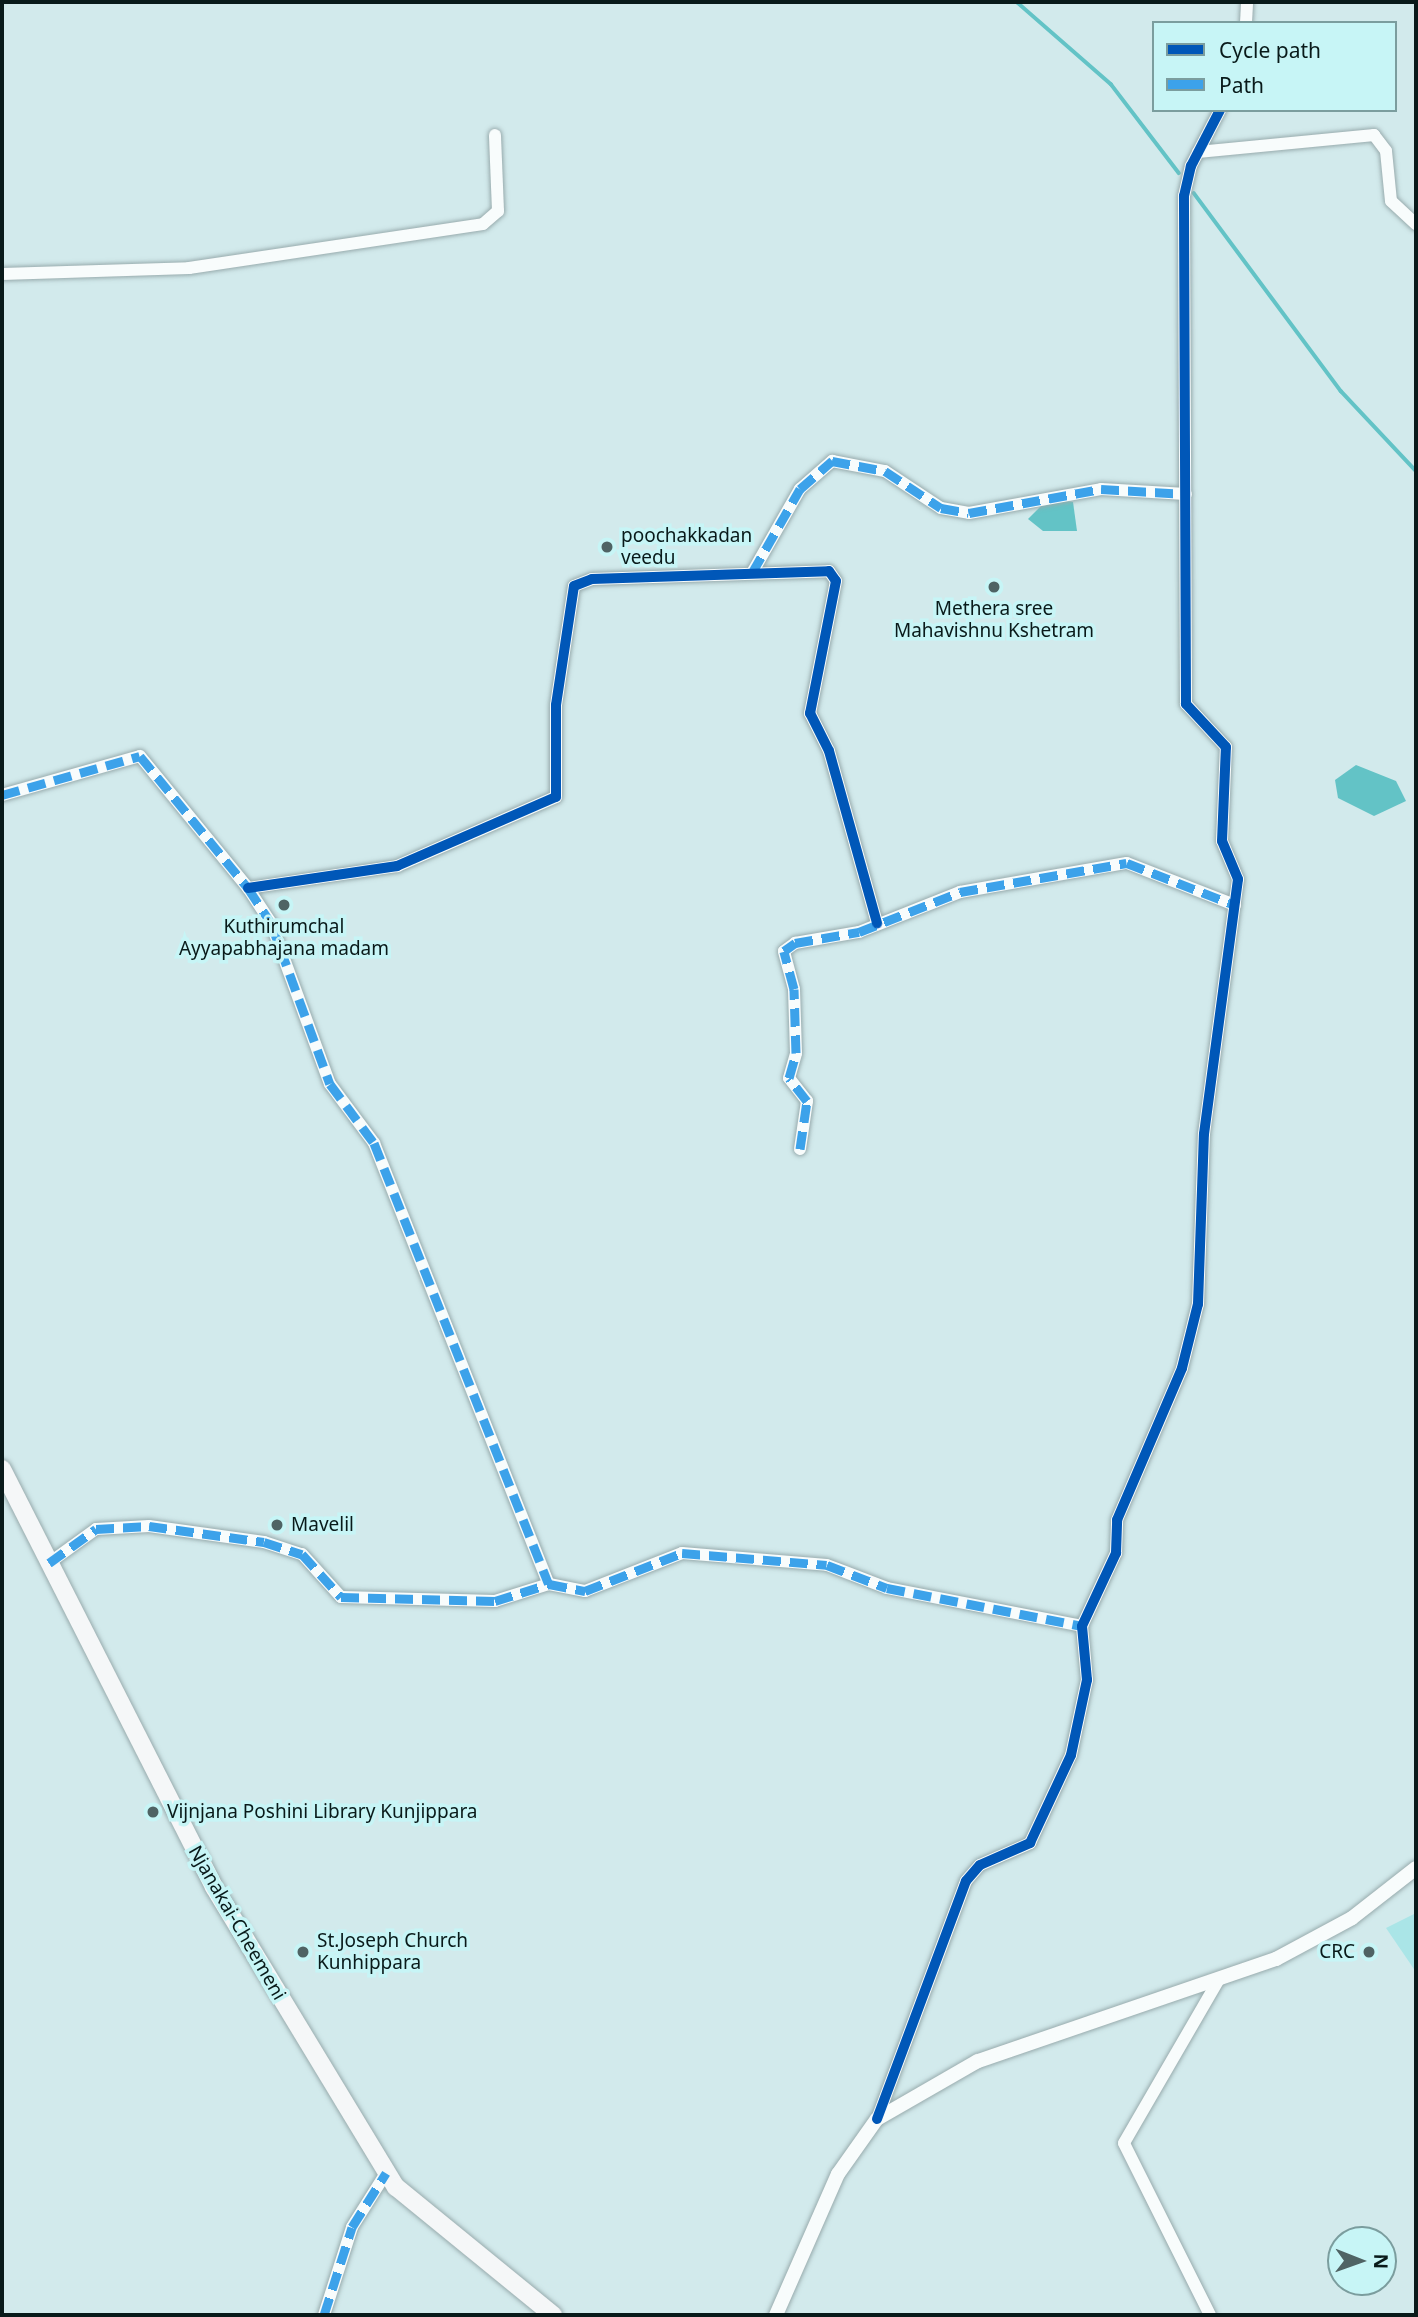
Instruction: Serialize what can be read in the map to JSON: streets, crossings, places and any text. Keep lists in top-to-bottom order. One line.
{"streets":{"main road":["Njanakai-Cheemeni"]},"places":["poochakkadan veedu","Methera sree Mahavishnu Kshetram","Kuthirumchal Ayyapabhajana madam","Mavelil","Vijnjana Poshini Library Kunjippara","St.Joseph Church Kunhippara","CRC"],"legend":["Cycle path","Path"],"north":"right"}
